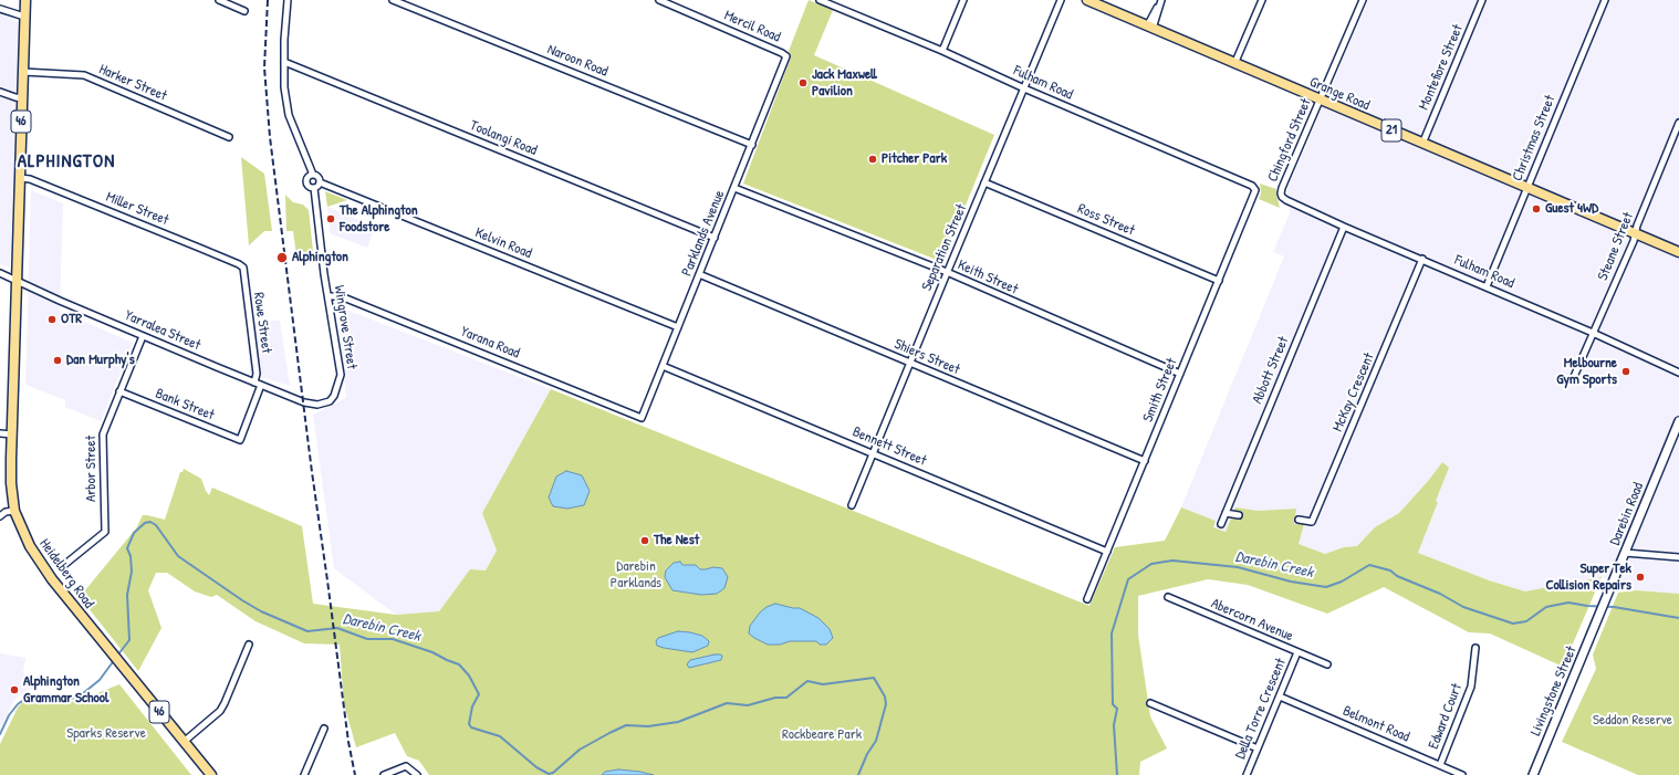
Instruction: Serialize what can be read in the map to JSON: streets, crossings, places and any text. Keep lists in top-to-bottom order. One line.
{"streets":{"main road":["Grange Road","46","21","Darebin Road","Heidelberg Road","Livingstone Street"],"street":["Mercil Road","Naroon Road","Montefiore Street","Harker Street","Fulham Road","Toolangi Road","Christmas Street","Chingford Street","Miller Street","Ross Street","Parklands Avenue","Kelvin Road","Steane Street","Separation Street","Keith Street","Rowe Street","Wingrove Street","Yarralea Street","Yarana Road","Shiers Street","Abbott Street","Smith Street","McKay Crescent","Bank Street","Bennett Street","Arbor Street","Abercorn Avenue","Della Torre Crescent","Edward Court","Belmont Road"]},"crossings":[["Mercil Road","Parklands Avenue"],["Naroon Road","Parklands Avenue"],["Montefiore Street","Grange Road"],["Harker Street","Heidelberg Road"],["Fulham Road","Christmas Street"],["Fulham Road","Chingford Street"],["Fulham Road","Steane Street"],["Fulham Road","Separation Street"],["Fulham Road","Abbott Street"],["Fulham Road","Smith Street"],["Fulham Road","McKay Crescent"],["Grange Road","Christmas Street"],["Grange Road","Chingford Street"],["Grange Road","Steane Street"],["Toolangi Road","Parklands Avenue"],["Miller Street","Rowe Street"],["Miller Street","Heidelberg Road"],["Ross Street","Separation Street"],["Ross Street","Smith Street"],["Parklands Avenue","Kelvin Road"],["Parklands Avenue","Keith Street"],["Parklands Avenue","Yarana Road"],["Parklands Avenue","Shiers Street"],["Parklands Avenue","Bennett Street"],["Kelvin Road","Wingrove Street"],["Separation Street","Keith Street"],["Separation Street","Shiers Street"],["Separation Street","Bennett Street"],["Keith Street","Smith Street"],["Rowe Street","Yarralea Street"],["Wingrove Street","Yarralea Street"],["Wingrove Street","Yarana Road"],["Yarralea Street","Bank Street"],["Yarralea Street","Arbor Street"],["Yarralea Street","Heidelberg Road"],["Shiers Street","Smith Street"],["Smith Street","Bennett Street"],["Bank Street","Arbor Street"],["Darebin Road","Livingstone Street"],["Abercorn Avenue","Della Torre Crescent"],["Della Torre Crescent","Belmont Road"],["Edward Court","Belmont Road"]],"districts":["ALPHINGTON"],"water":["Darebin Creek"],"parks":["Darebin Parklands","Seddon Reserve","Sparks Reserve","Rockbeare Park"],"places":["Jack Maxwell Pavilion","Pitcher Park","Guest 4WD","The Alphington Foodstore","Alphington","OTR","Dan Murphy's","Melbourne Gym Sports","The Nest","Super Tek Collision Repairs","Alphington Grammar School"]}
